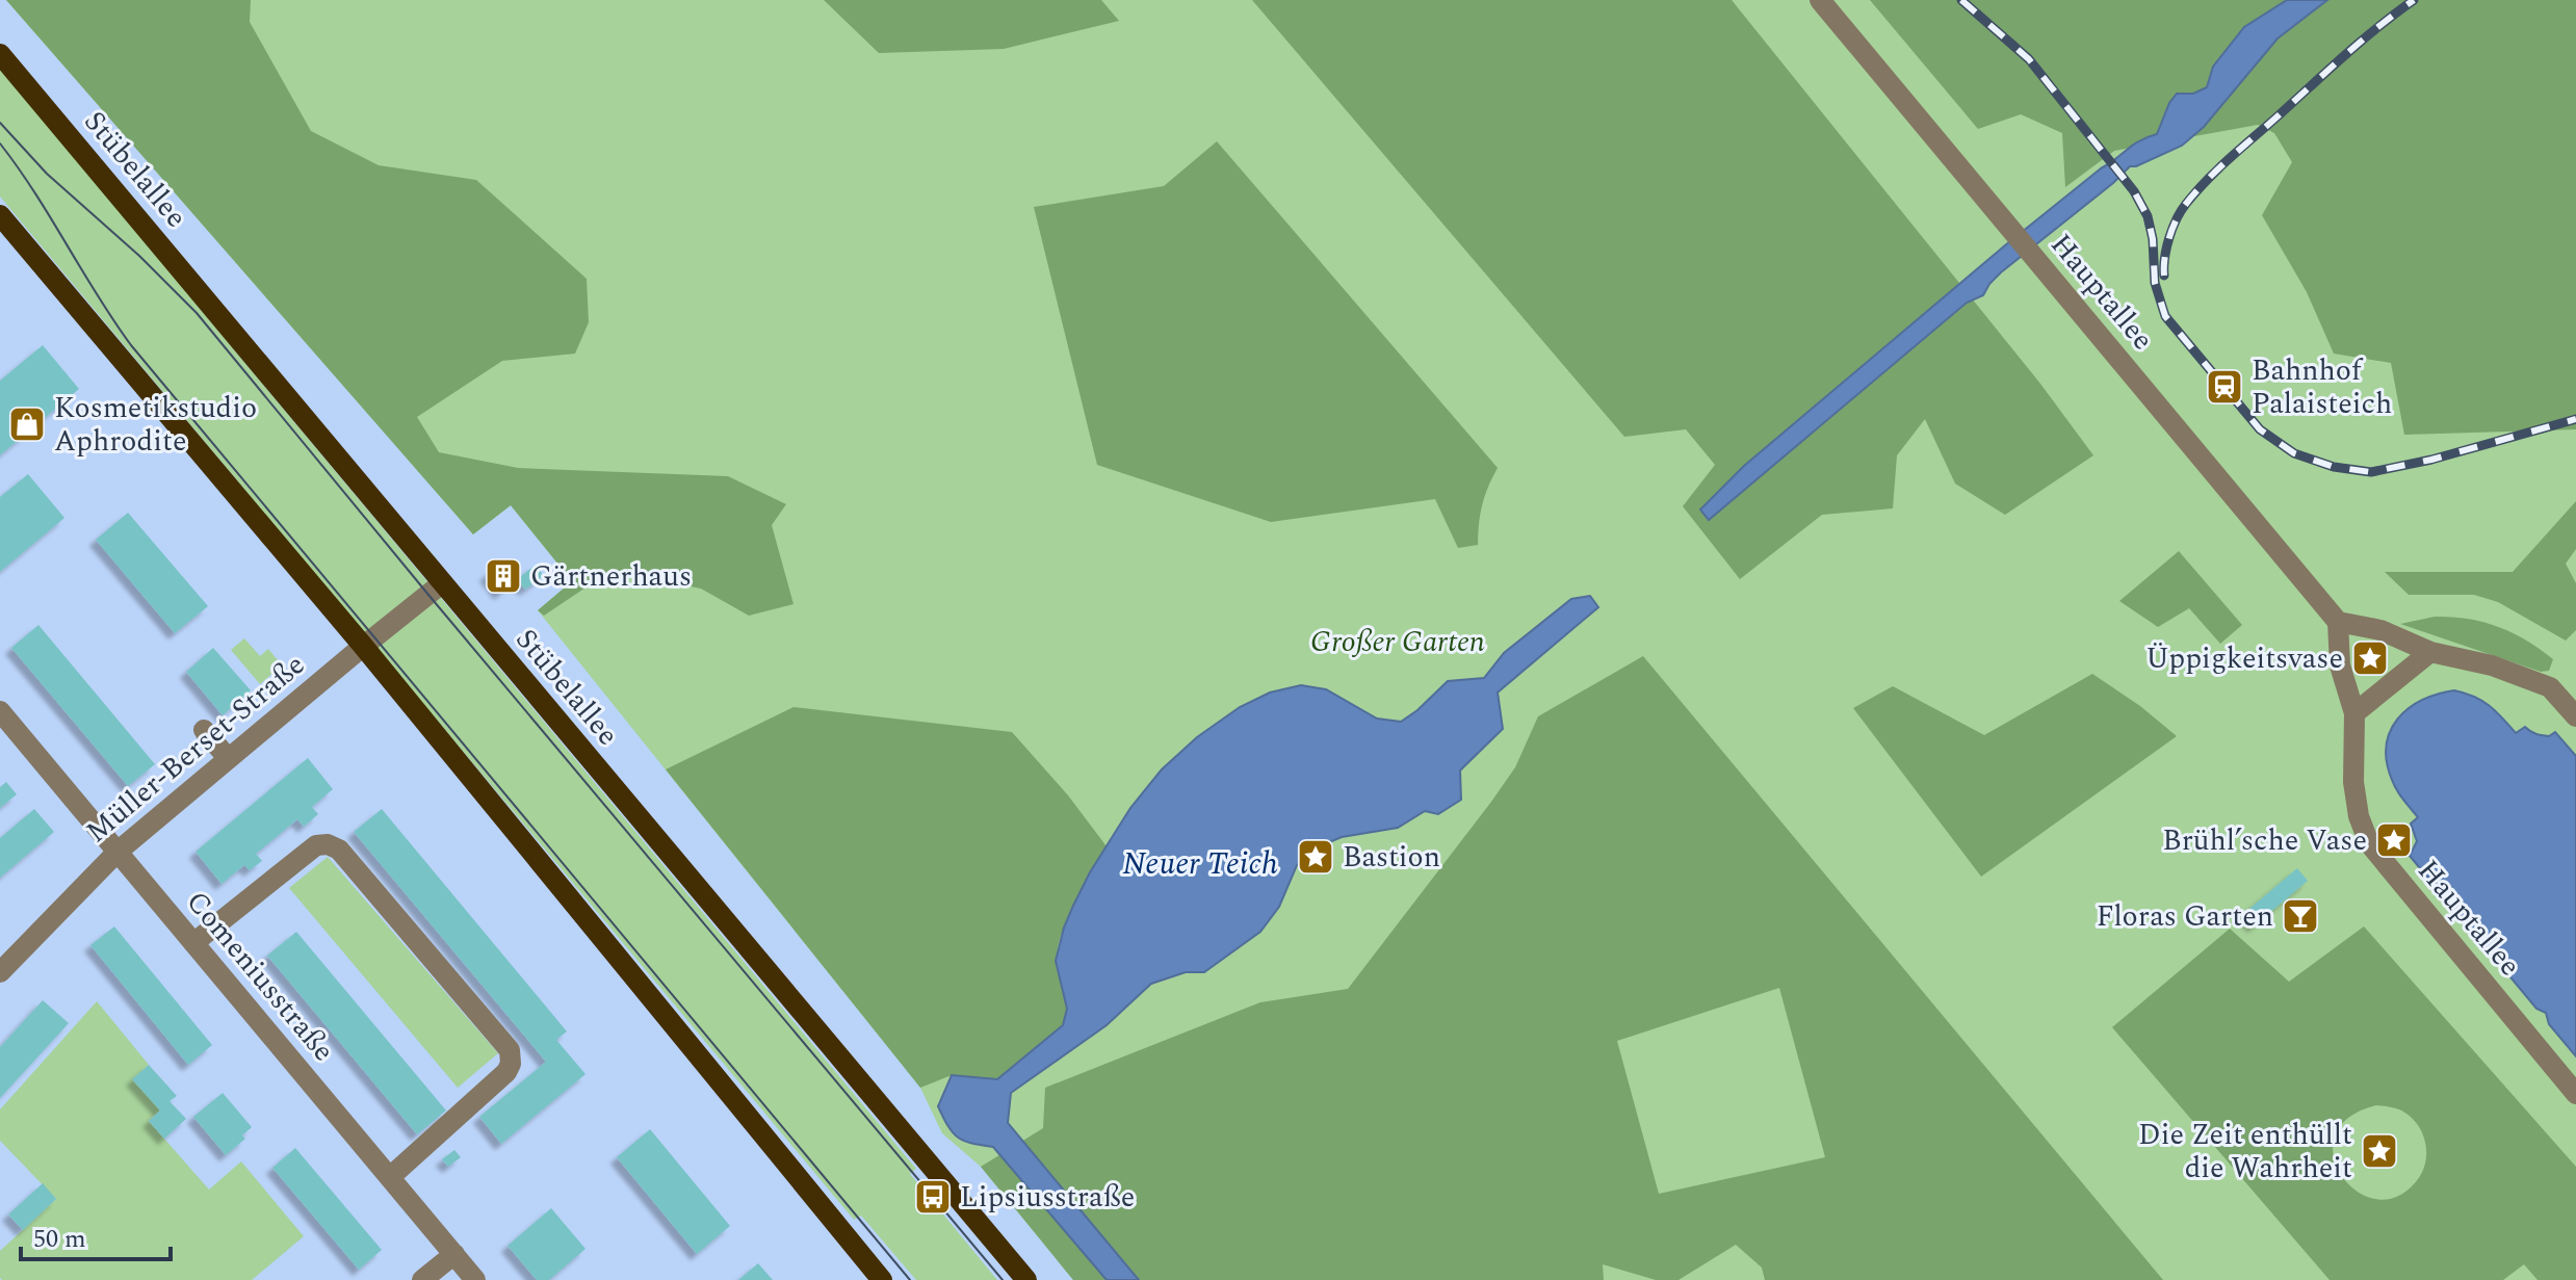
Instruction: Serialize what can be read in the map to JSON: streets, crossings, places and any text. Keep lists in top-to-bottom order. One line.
{"streets":{"main road":["Stübelallee"],"street":["Hauptallee","Müller-Berset-Straße","Comeniusstraße"]},"crossings":[["Stübelallee","Müller-Berset-Straße"],["Müller-Berset-Straße","Comeniusstraße"]],"water":["Neuer Teich"],"parks":["Großer Garten"],"places":{"station":["Bahnhof Palaisteich"],"shop":["Kosmetikstudio Aphrodite"],"building":["Gärtnerhaus"],"place":["Üppigkeitsvase","Brühl’sche Vase","Bastion","Die Zeit enthüllt die Wahrheit"],"bar":["Floras Garten"],"bus stop":["Lipsiusstraße"]},"scale_bar":"50 m"}
